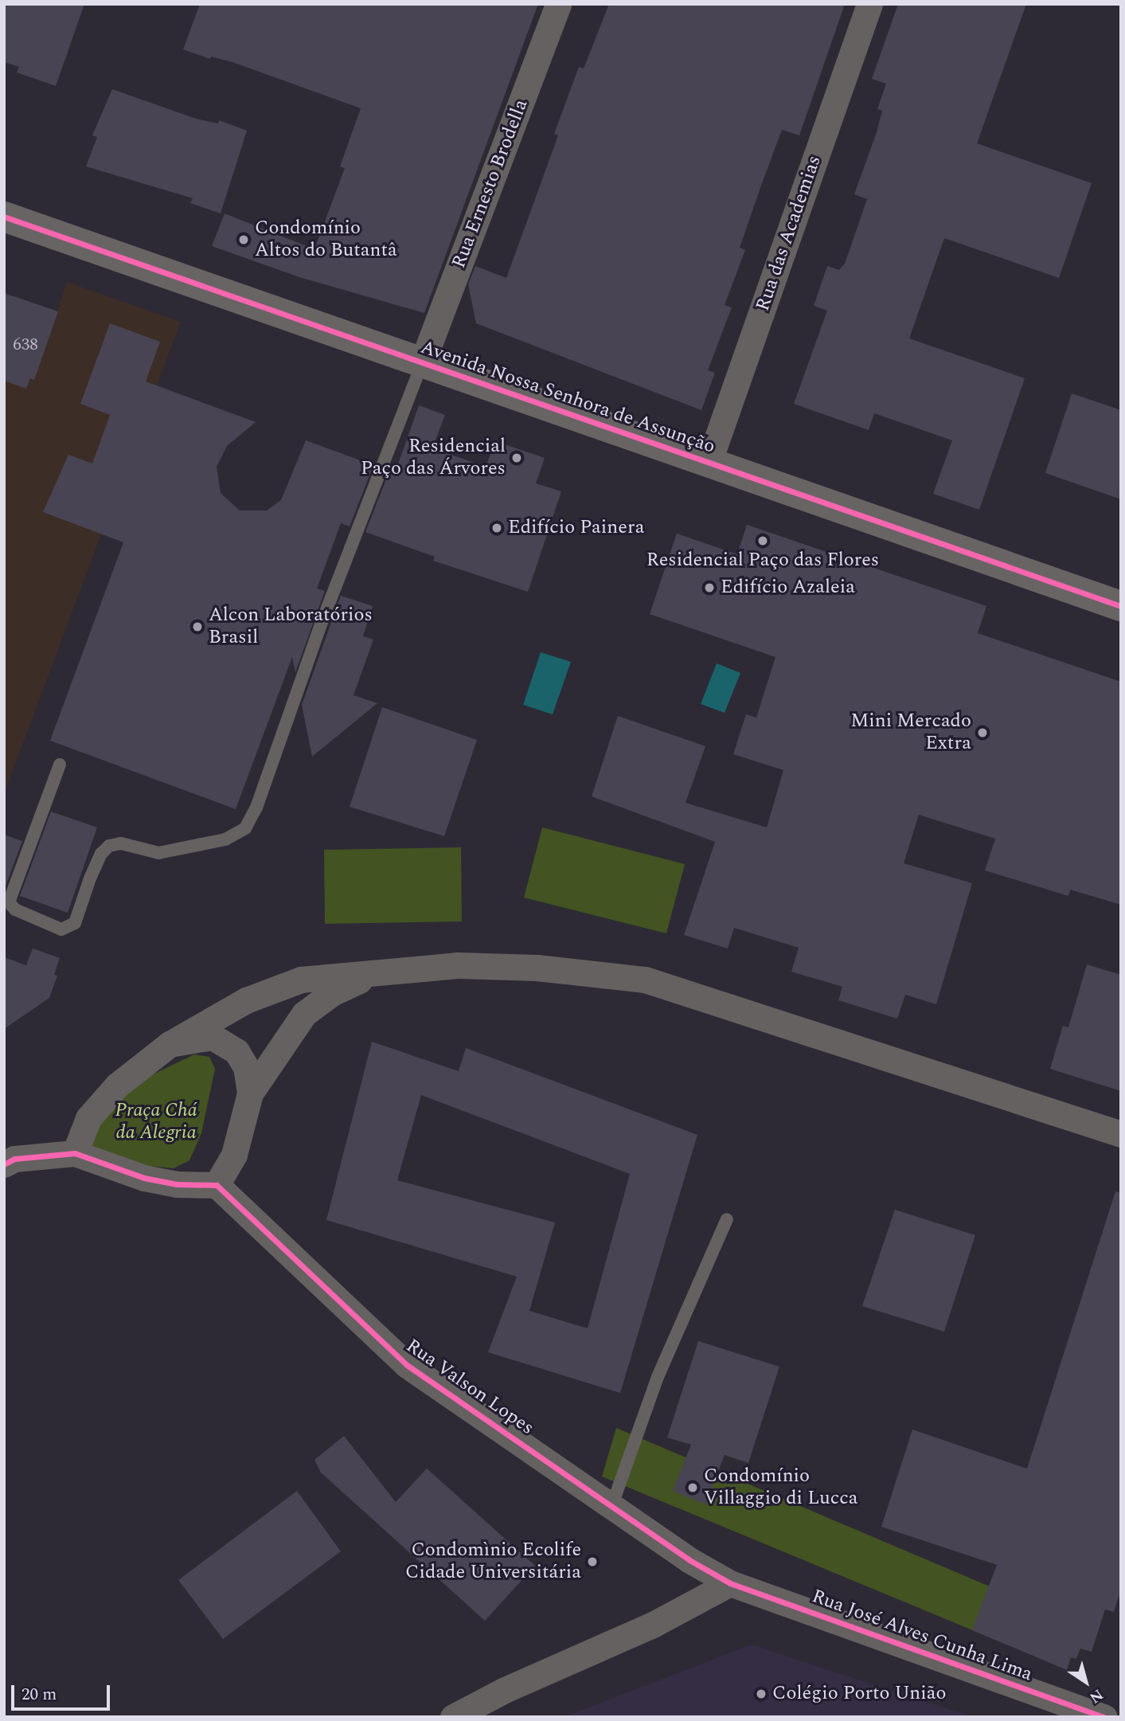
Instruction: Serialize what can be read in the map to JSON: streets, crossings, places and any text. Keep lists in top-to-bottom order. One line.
{"streets":{"street":["Rua Ernesto Brodella","Rua das Academias","Avenida Nossa Senhora de Assunção","Rua Valson Lopes","Rua José Alves Cunha Lima"]},"crossings":[["Rua Ernesto Brodella","Avenida Nossa Senhora de Assunção"],["Rua das Academias","Avenida Nossa Senhora de Assunção"],["Rua Valson Lopes","Rua José Alves Cunha Lima"]],"parks":["Praça Chá da Alegria"],"places":["Condomínio Altos do Butantâ","Residencial Paço das Árvores","Edifício Painera","Residencial Paço das Flores","Edifício Azaleia","Alcon Laboratórios Brasil","Mini Mercado Extra","Condomínio Villaggio di Lucca","Condomìnio Ecolife Cidade Universitária","Colégio Porto União"],"house_numbers":["638"],"scale_bar":"20 m","north":"bottom right"}
